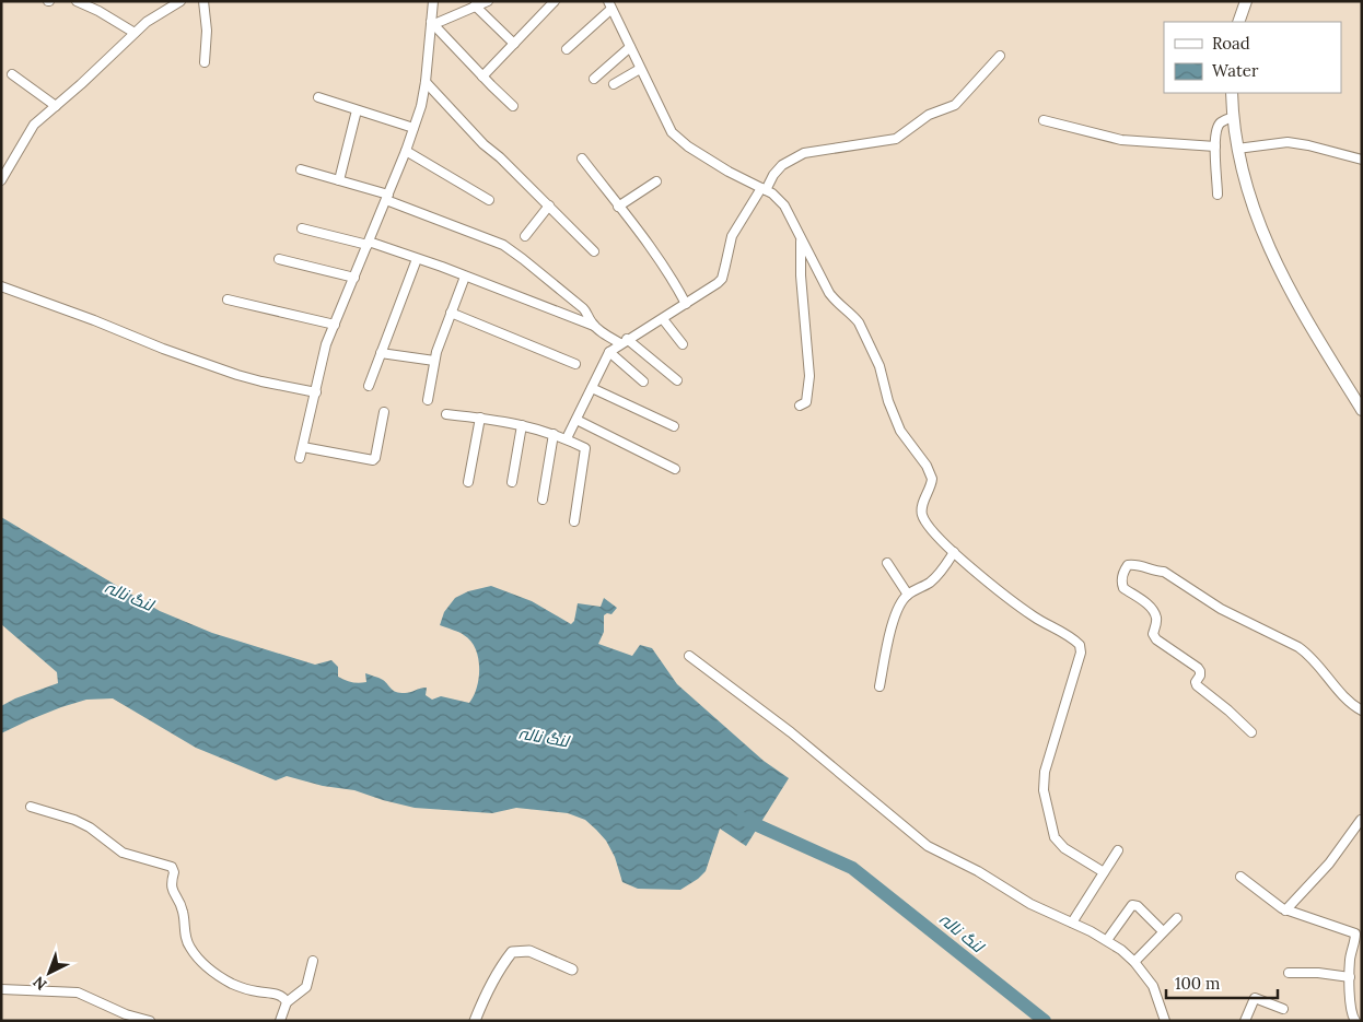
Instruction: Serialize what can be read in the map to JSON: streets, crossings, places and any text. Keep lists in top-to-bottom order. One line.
{"water":["لنگ نالہ"],"legend":["Road","Water"],"scale_bar":"100 m","north":"bottom left"}
